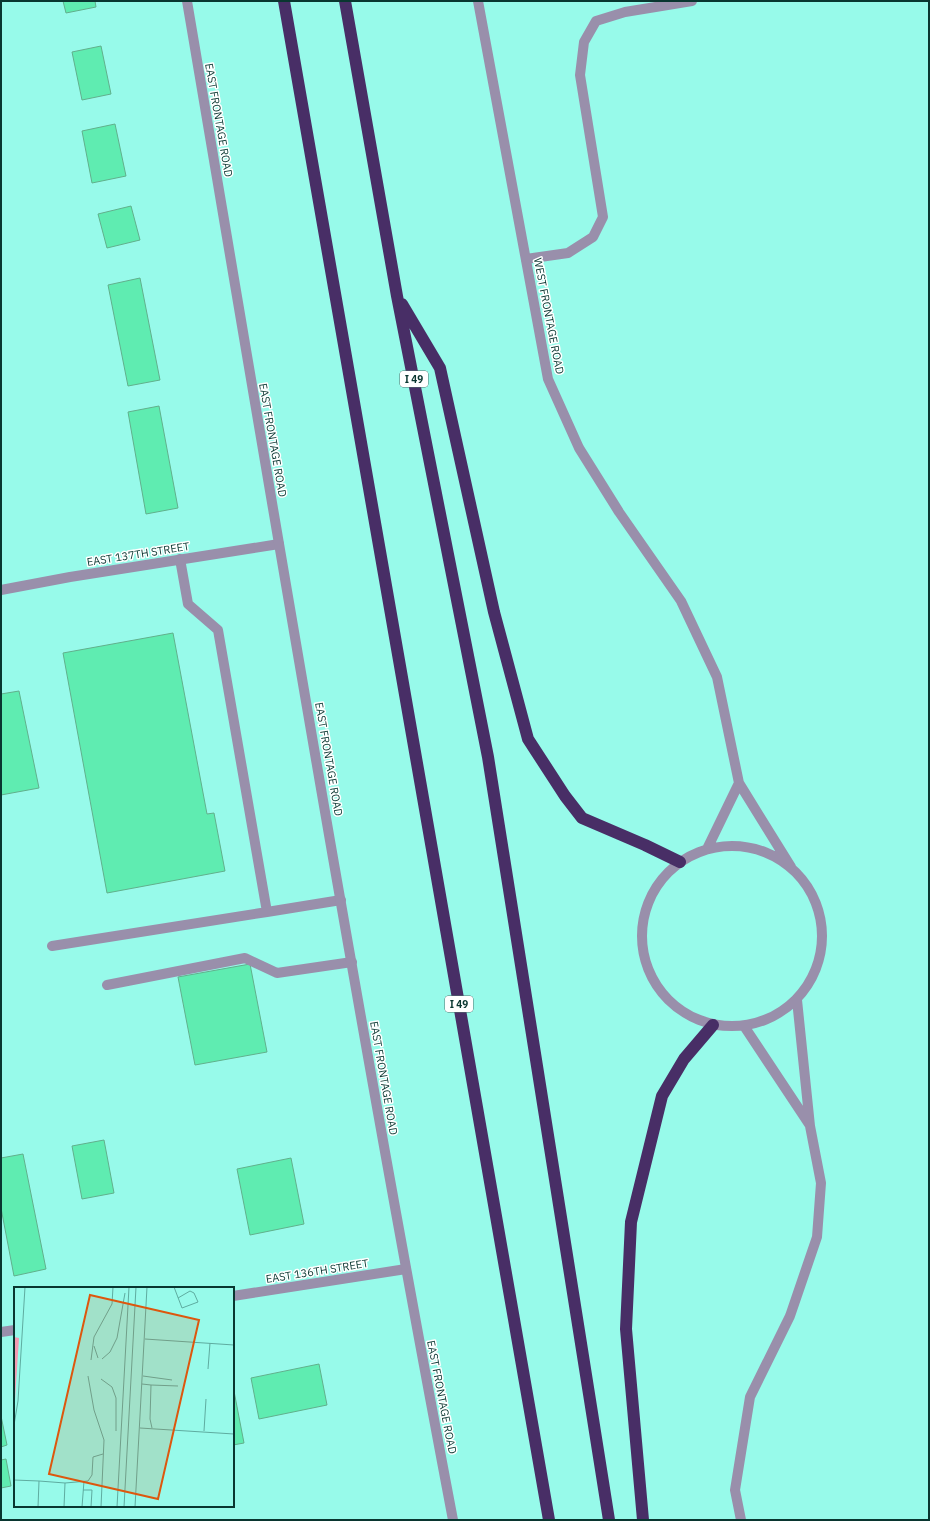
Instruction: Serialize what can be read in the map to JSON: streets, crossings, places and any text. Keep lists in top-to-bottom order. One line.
{"streets":{"highway":["I 49"],"street":["EAST FRONTAGE ROAD","WEST FRONTAGE ROAD","EAST 137TH STREET","EAST 136TH STREET"]},"crossings":[["EAST FRONTAGE ROAD","EAST 137TH STREET"],["EAST FRONTAGE ROAD","EAST 136TH STREET"]]}
